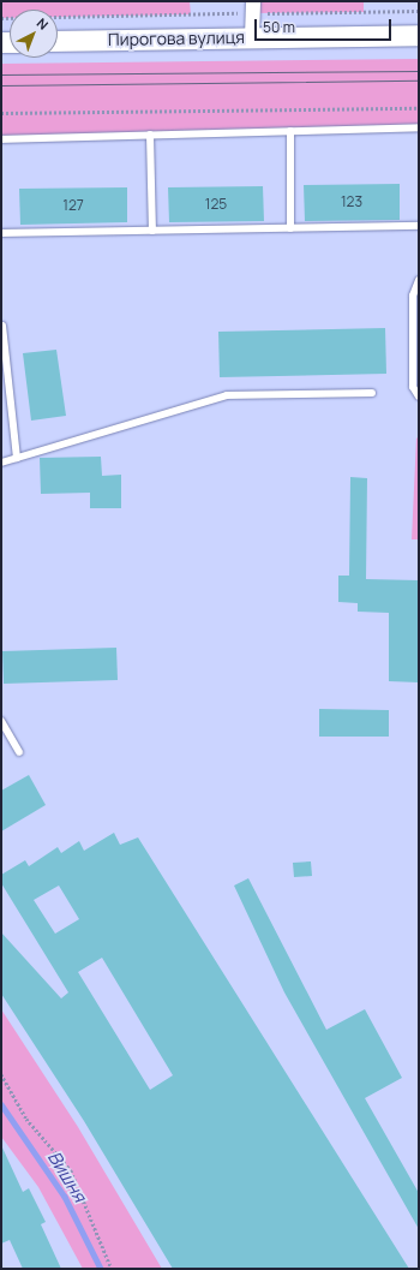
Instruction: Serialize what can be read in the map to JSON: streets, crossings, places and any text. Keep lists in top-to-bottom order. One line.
{"streets":{"main road":["Пирогова вулиця"]},"water":["Вишня"],"house_numbers":["123","125","127"],"scale_bar":"50 m","north":"top right"}
